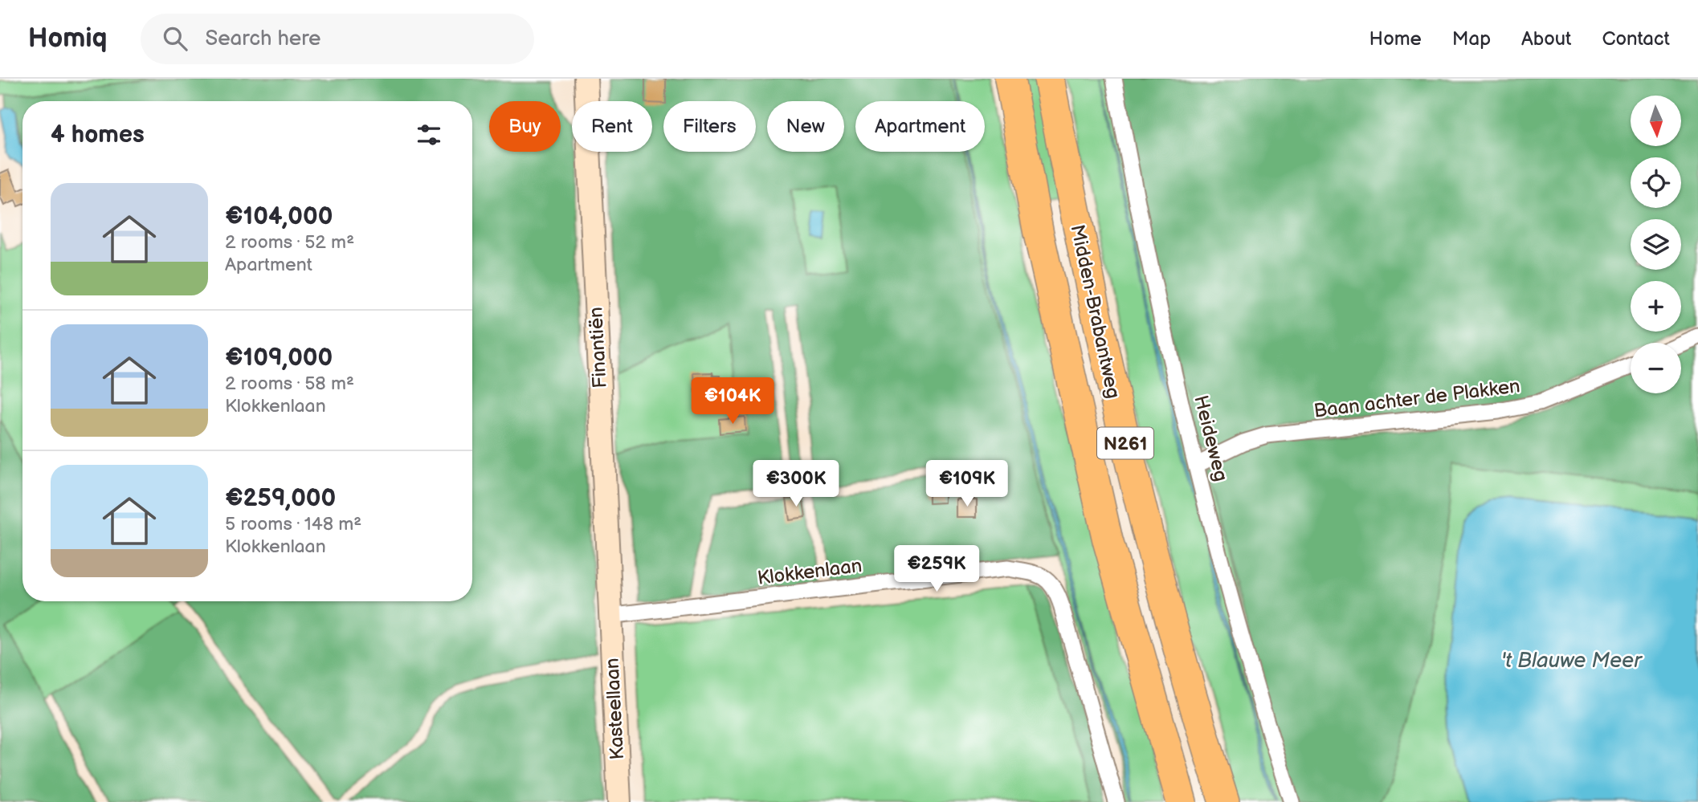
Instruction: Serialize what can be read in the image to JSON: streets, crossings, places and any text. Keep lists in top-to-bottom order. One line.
{"streets":{"highway":["Midden-Brabantweg","N261"],"street":["Finantiën","Baan achter de Plakken","Heideweg","Klokkenlaan","Kasteellaan"]},"crossings":[["Finantiën","Klokkenlaan"],["Finantiën","Kasteellaan"],["Baan achter de Plakken","Heideweg"],["Klokkenlaan","Kasteellaan"]],"water":["'t Blauwe Meer"],"north":"bottom","page":{"header":"Homiq","search":"Search here","nav":["Home","Map","About","Contact"],"map_buttons":["+","−"],"chip":["Buy","Rent","Filters","New","Apartment"],"heading":"4 homes","list":[{"name":"€104,000","note":"2 rooms · 52 m² · Apartment"},{"name":"€109,000","note":"2 rooms · 58 m² · Klokkenlaan"},{"name":"€259,000","note":"5 rooms · 148 m² · Klokkenlaan"}],"price":["€104K","€300K","€109K","€259K"]}}
